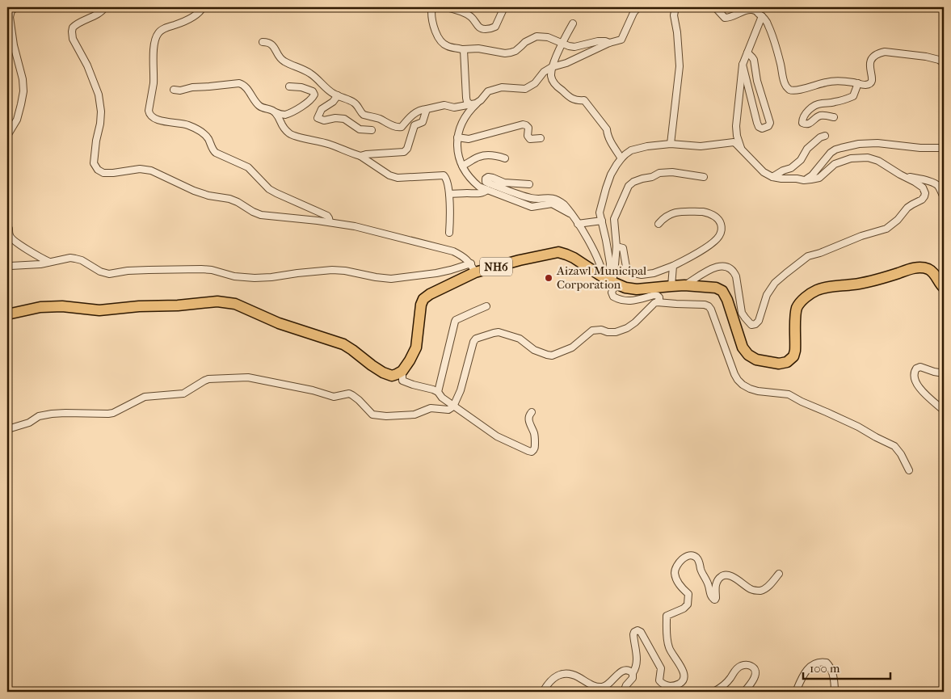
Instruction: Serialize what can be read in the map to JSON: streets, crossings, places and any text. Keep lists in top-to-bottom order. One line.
{"streets":{"highway":["NH6"]},"places":["Aizawl Municipal Corporation"],"scale_bar":"100 m"}
